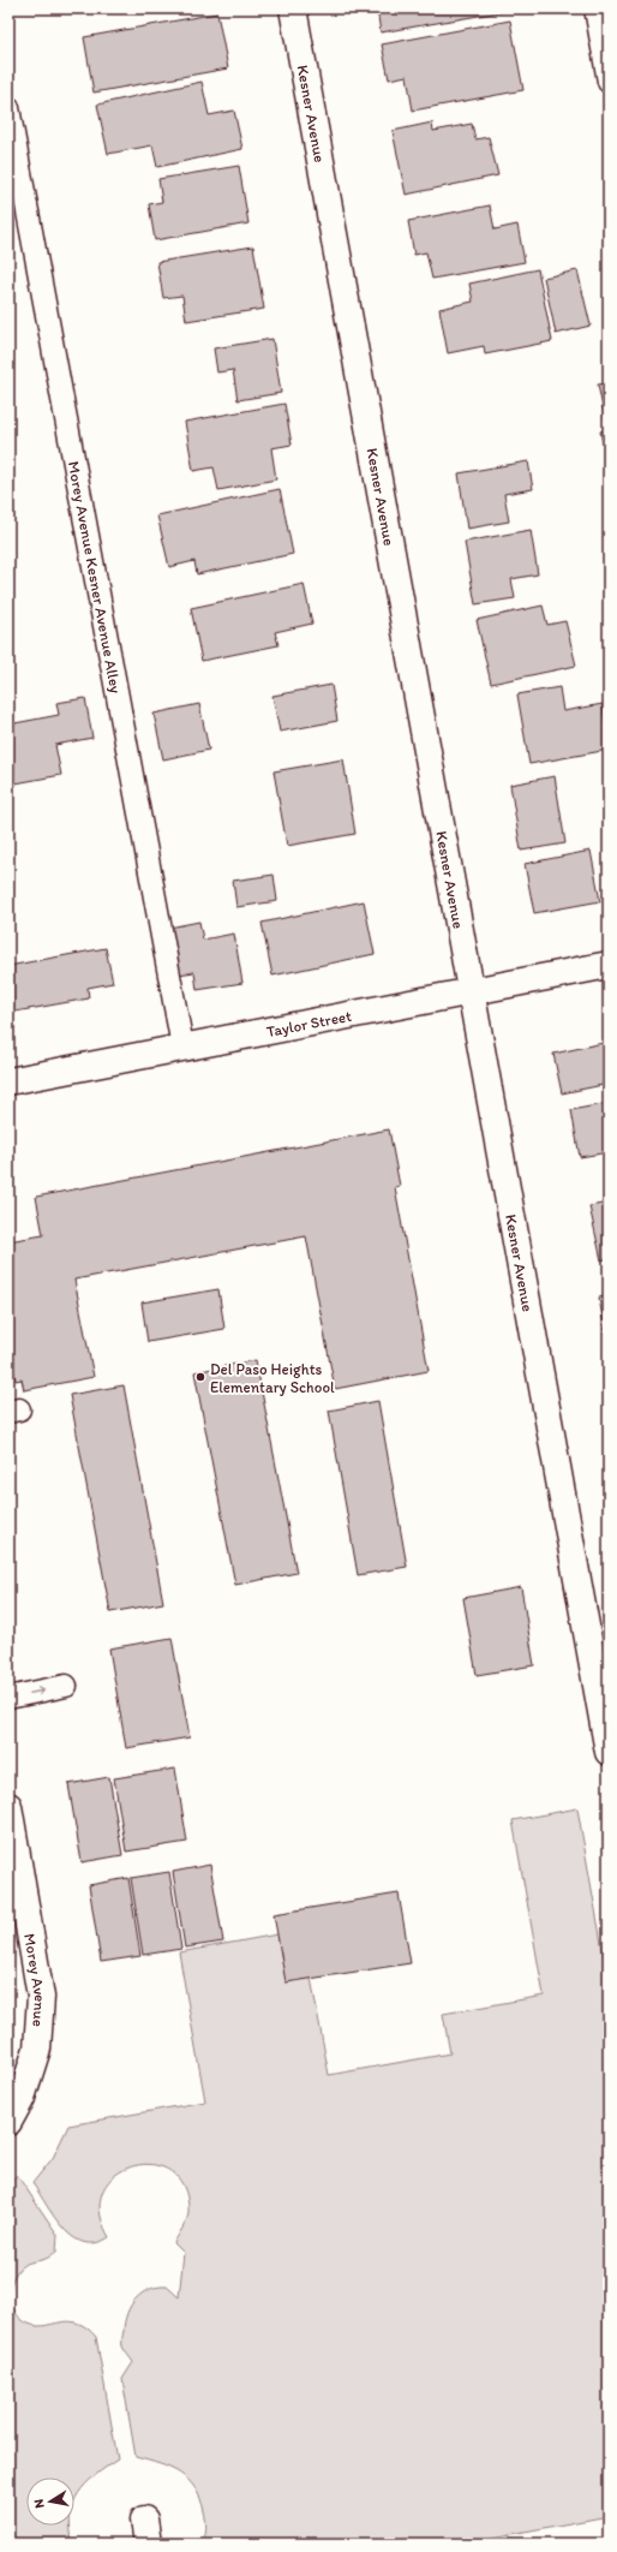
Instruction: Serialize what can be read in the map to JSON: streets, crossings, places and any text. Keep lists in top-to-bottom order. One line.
{"streets":{"street":["Kesner Avenue","Taylor Street","Morey Avenue"],"lane":["Morey Avenue Kesner Avenue Alley"]},"crossings":[["Kesner Avenue","Taylor Street"],["Morey Avenue Kesner Avenue Alley","Taylor Street"]],"places":["Del Paso Heights Elementary School"],"north":"left"}
